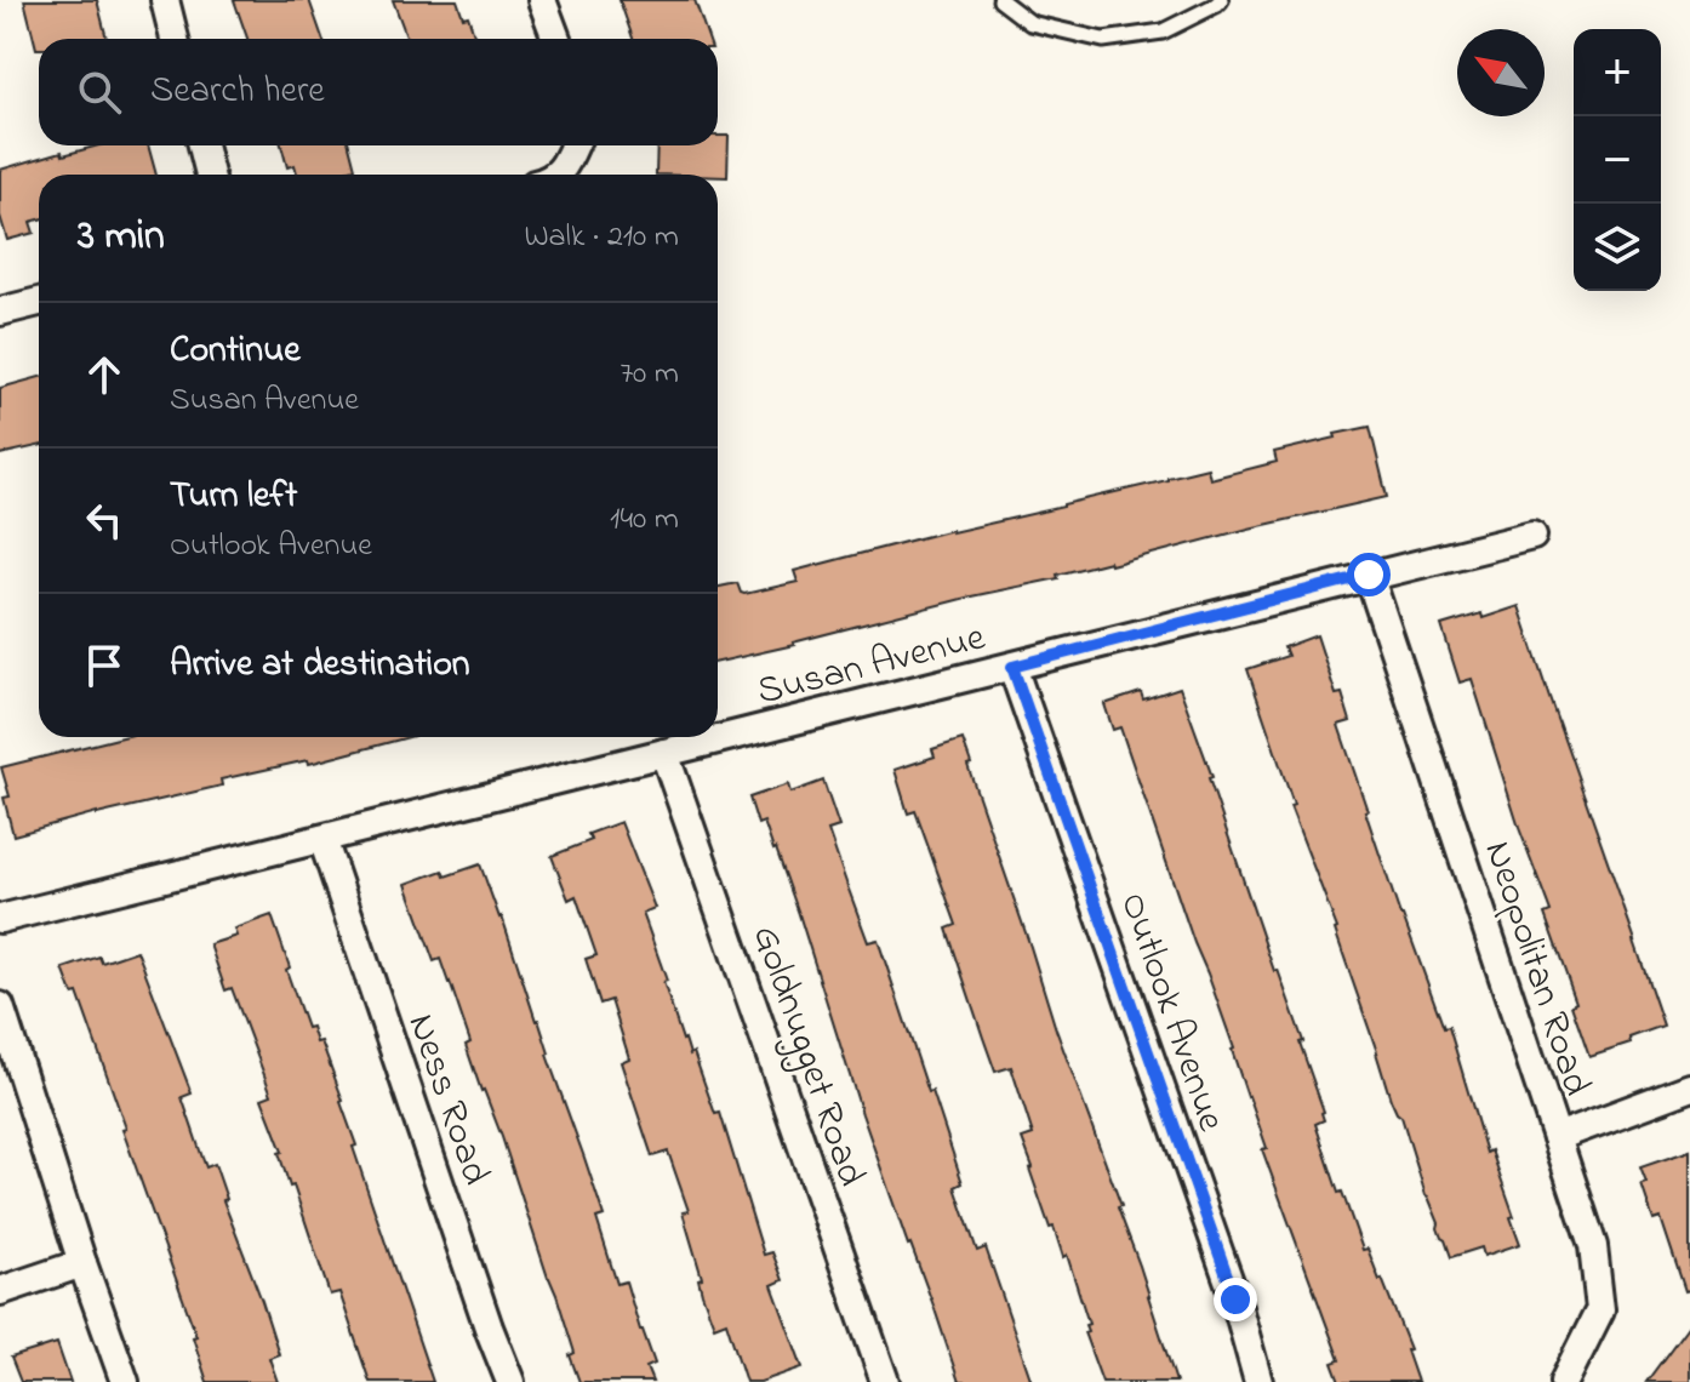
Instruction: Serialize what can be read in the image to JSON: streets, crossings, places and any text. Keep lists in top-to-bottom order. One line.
{"streets":{"street":["Susan Avenue","Neopolitan Road","Outlook Avenue","Goldnugget Road","Ness Road"]},"crossings":[["Susan Avenue","Neopolitan Road"],["Susan Avenue","Outlook Avenue"],["Susan Avenue","Goldnugget Road"],["Susan Avenue","Ness Road"]],"north":"top left","page":{"map_buttons":["+","−"],"search":"Search here","heading":["3 min","Walk · 210 m"],"list":[["Continue","Susan Avenue","70 m"],["Turn left","Outlook Avenue","140 m"],"Arrive at destination"]}}
